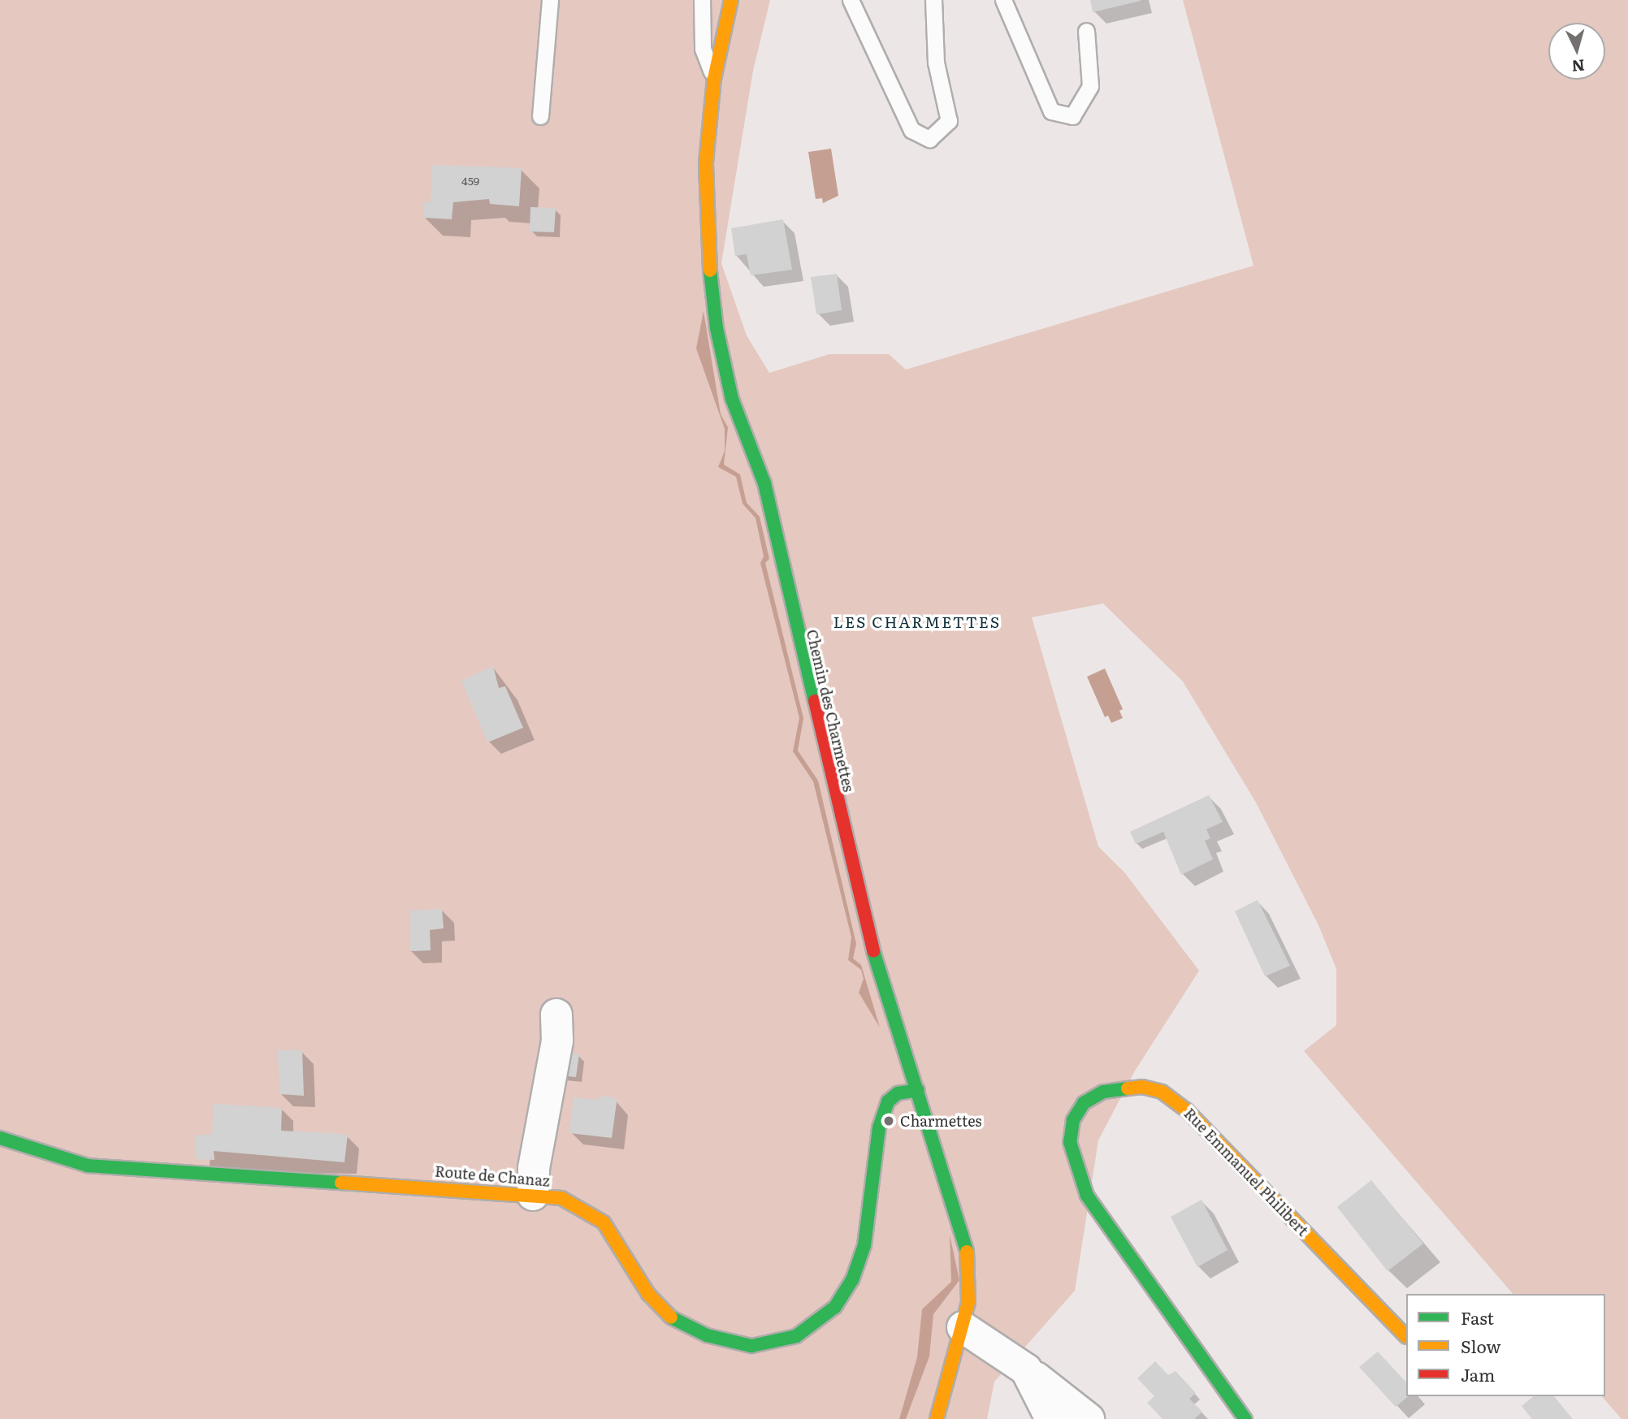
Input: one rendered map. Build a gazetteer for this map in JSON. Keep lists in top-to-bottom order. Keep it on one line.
{"streets":{"street":["Chemin des Charmettes","Rue Emmanuel Philibert","Route de Chanaz"]},"crossings":[["Chemin des Charmettes","Route de Chanaz"]],"districts":["LES CHARMETTES"],"places":["Charmettes"],"house_numbers":["459"],"legend":["Fast","Slow","Jam"],"north":"bottom"}
